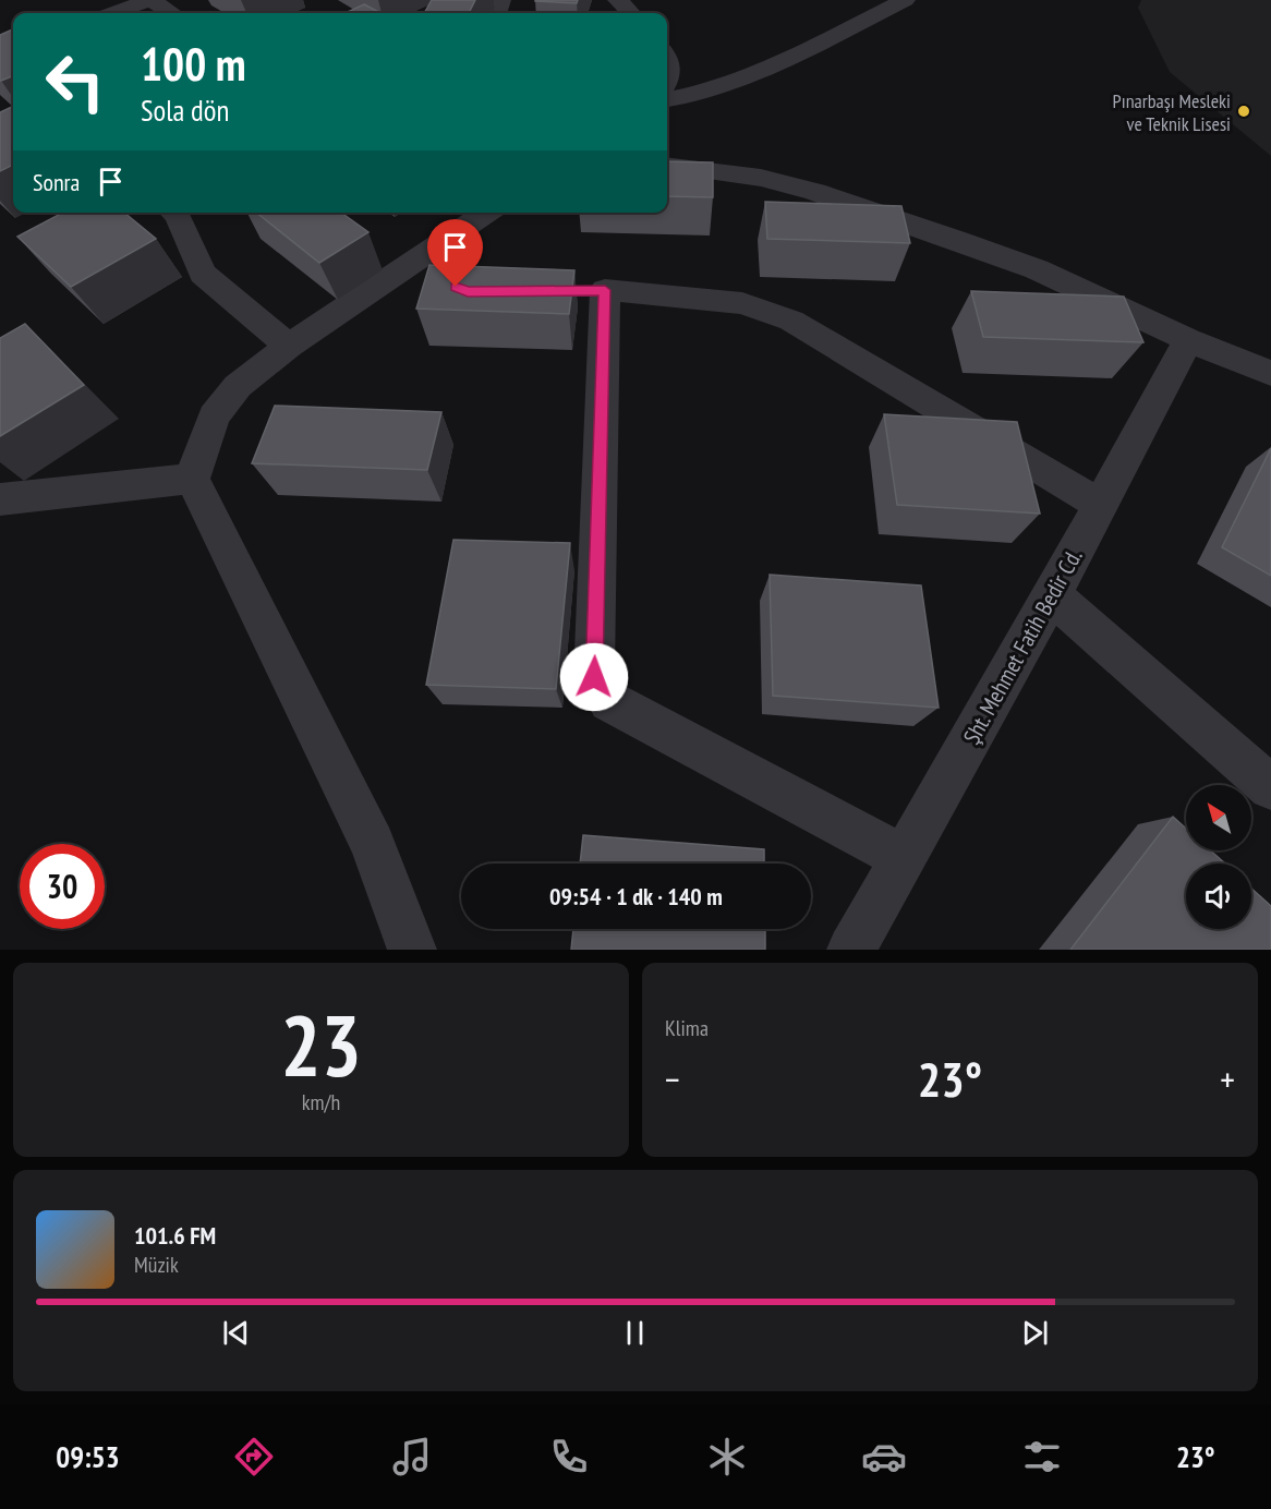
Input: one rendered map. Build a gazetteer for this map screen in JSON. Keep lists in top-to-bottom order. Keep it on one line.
{"streets":{"street":["Şht. Mehmet Fatih Bedir Cd."]},"places":["Pınarbaşı Mesleki ve Teknik Lisesi"],"north":"top left","page":{"turn":["100 m","Sola dön"],"then":"Sonra","limit":"30","trip":"09:54 · 1 dk · 140 m","tile":[["23","km/h"],"Klima"],"heat":["−","23°","+"],"song":["101.6 FM","Müzik"],"tabs":["09:53","23°"]}}
